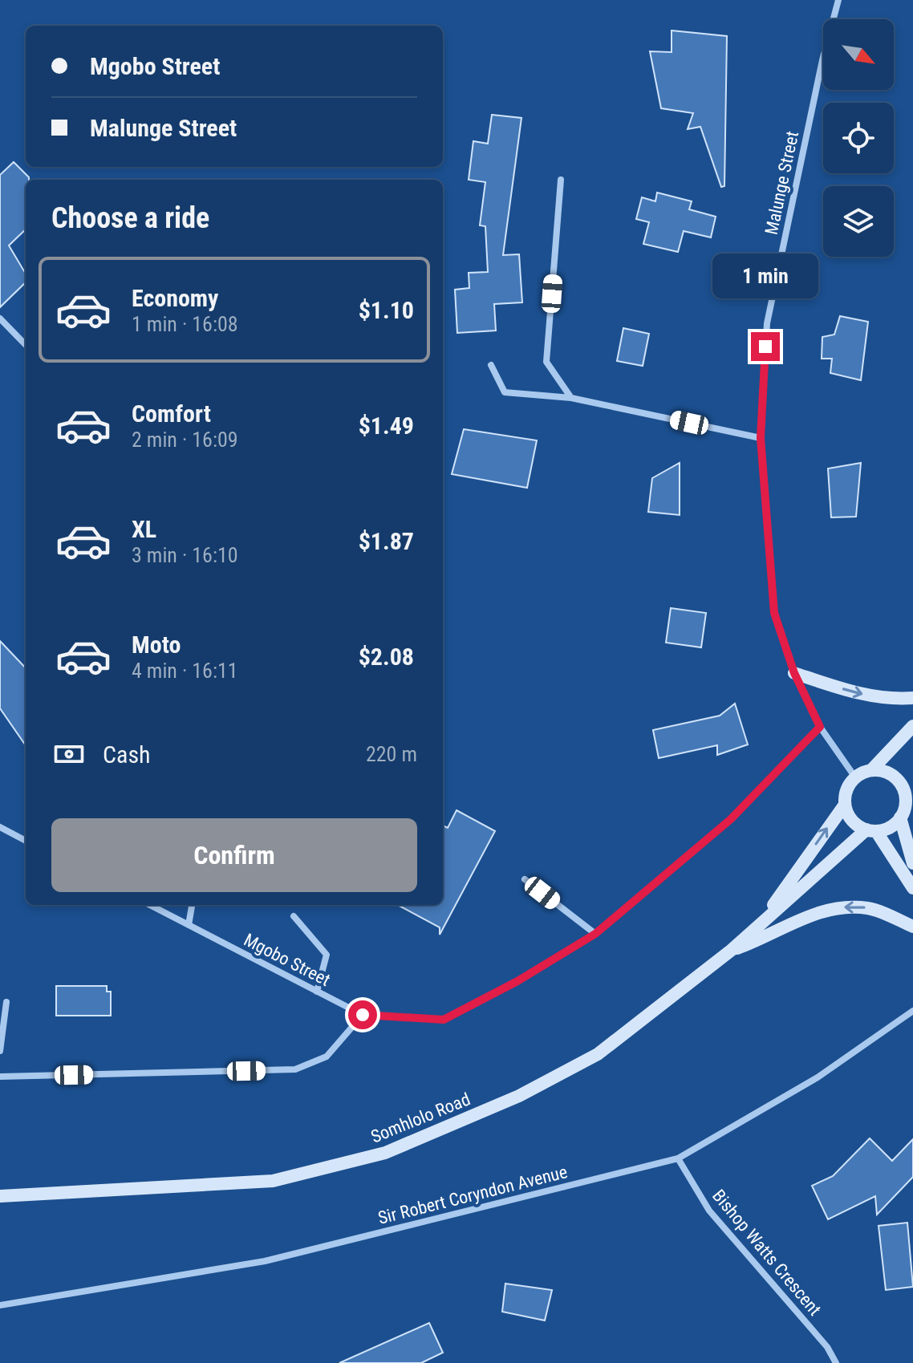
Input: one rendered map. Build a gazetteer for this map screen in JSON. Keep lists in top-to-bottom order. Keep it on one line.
{"streets":{"main road":["Somhlolo Road"],"street":["Malunge Street","Mgobo Street","Sir Robert Coryndon Avenue","Bishop Watts Crescent"]},"crossings":[["Malunge Street","Mgobo Street"],["Malunge Street","Somhlolo Road"],["Sir Robert Coryndon Avenue","Bishop Watts Crescent"]],"north":"bottom right","page":{"banner":["Mgobo Street","Malunge Street"],"heading":"Choose a ride","bubble":"1 min","list":[{"name":"Economy","note":"1 min · 16:08","value":"$1.10"},{"name":"Comfort","note":"2 min · 16:09","value":"$1.49"},{"name":"XL","note":"3 min · 16:10","value":"$1.87"},{"name":"Moto","note":"4 min · 16:11","value":"$2.08"}],"pay":["Cash","220 m"],"buttons":"Confirm"}}
